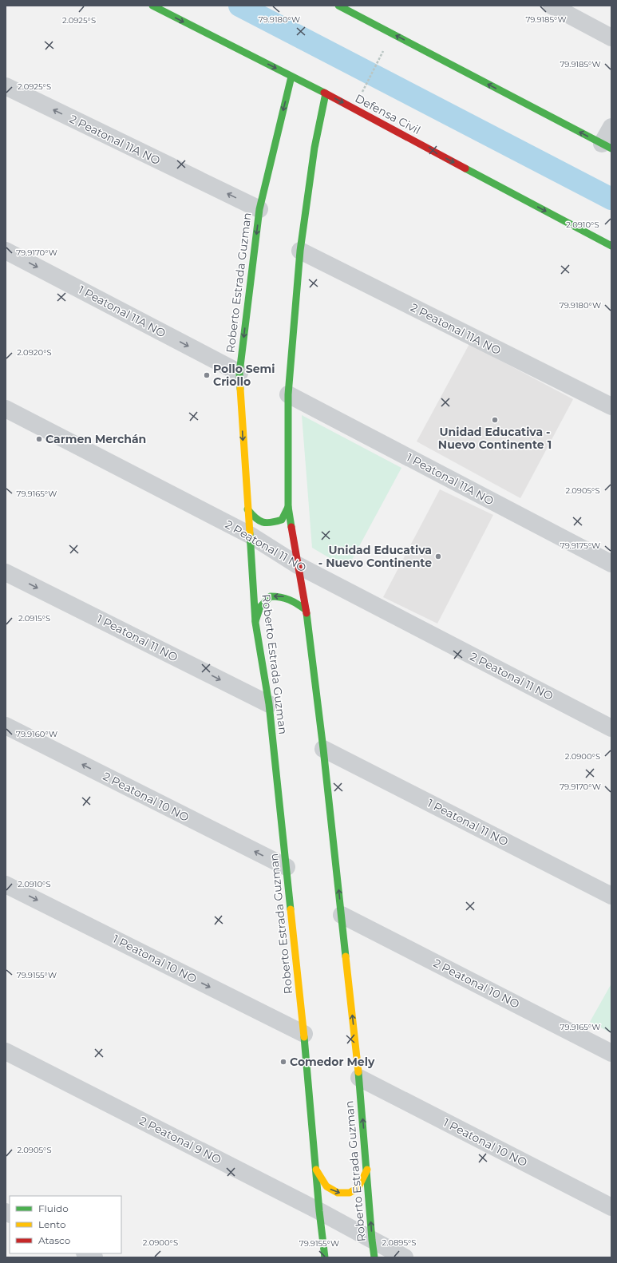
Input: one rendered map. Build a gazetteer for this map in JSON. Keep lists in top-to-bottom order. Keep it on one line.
{"streets":{"street":["Defensa Civil","2 Peatonal 11A NO","Roberto Estrada Guzman","1 Peatonal 11A NO","2 Peatonal 11 NO","1 Peatonal 11 NO","2 Peatonal 10 NO","1 Peatonal 10 NO","2 Peatonal 9 NO"]},"crossings":[["Defensa Civil","Roberto Estrada Guzman"],["2 Peatonal 11A NO","Roberto Estrada Guzman"],["Roberto Estrada Guzman","1 Peatonal 11A NO"],["Roberto Estrada Guzman","2 Peatonal 11 NO"],["Roberto Estrada Guzman","1 Peatonal 11 NO"],["Roberto Estrada Guzman","2 Peatonal 10 NO"],["Roberto Estrada Guzman","1 Peatonal 10 NO"],["Roberto Estrada Guzman","2 Peatonal 9 NO"]],"one_way":["Defensa Civil","2 Peatonal 11A NO","1 Peatonal 11A NO","1 Peatonal 11 NO","2 Peatonal 10 NO","1 Peatonal 10 NO"],"places":["Pollo Semi Criollo","Unidad Educativa - Nuevo Continente 1","Carmen Merchán","Unidad Educativa - Nuevo Continente","Comedor Mely"],"legend":["Fluido","Lento","Atasco"],"coordinates":["79.9185°W","79.9180°W","2.0925°S","2.0910°S","79.9170°W","2.0920°S","2.0905°S","79.9165°W","79.9175°W","2.0915°S","79.9160°W","2.0900°S","79.9155°W","2.0895°S"]}
